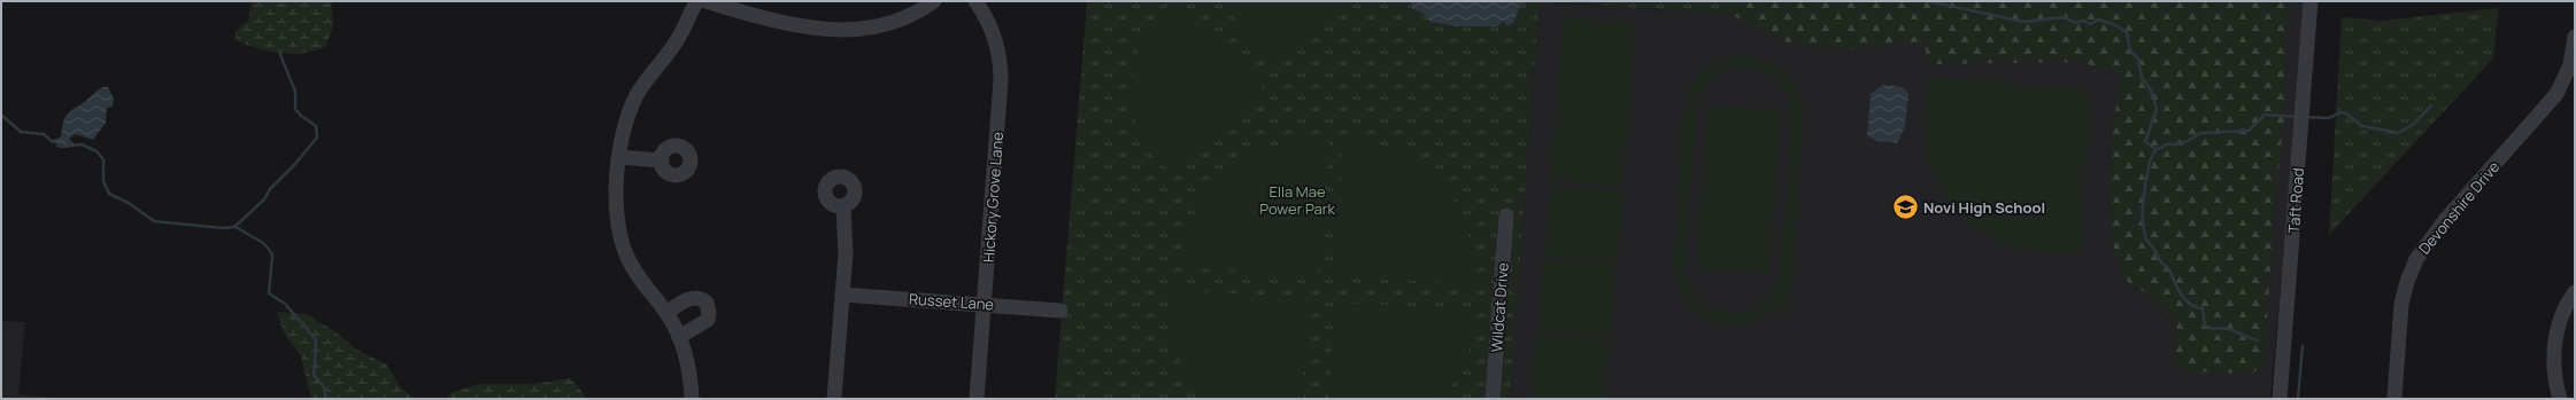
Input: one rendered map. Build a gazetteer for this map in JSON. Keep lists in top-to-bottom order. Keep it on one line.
{"streets":{"street":["Hickory Grove Lane","Taft Road","Devonshire Drive","Russet Lane","Wildcat Drive"]},"crossings":[["Hickory Grove Lane","Russet Lane"]],"parks":["Ella Mae Power Park"],"places":{"school or university":["Novi High School"]}}
